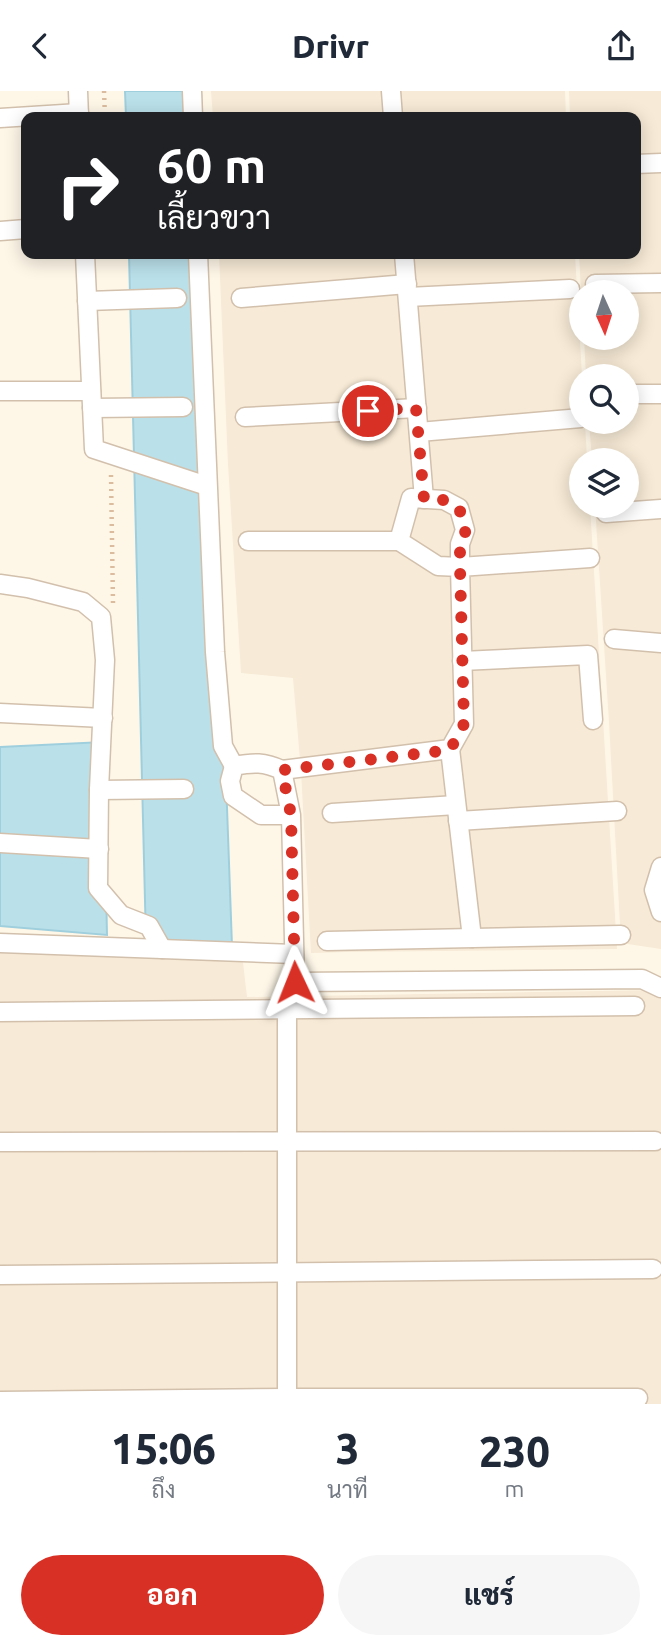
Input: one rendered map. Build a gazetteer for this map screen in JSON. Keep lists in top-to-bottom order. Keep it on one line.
{"north":"bottom","page":{"header":"Drivr","turn":["60 m","เลี้ยวขวา"],"eta":["15:06","ถึง","3","นาที","230","m"],"buttons":["ออก","แชร์"]}}
